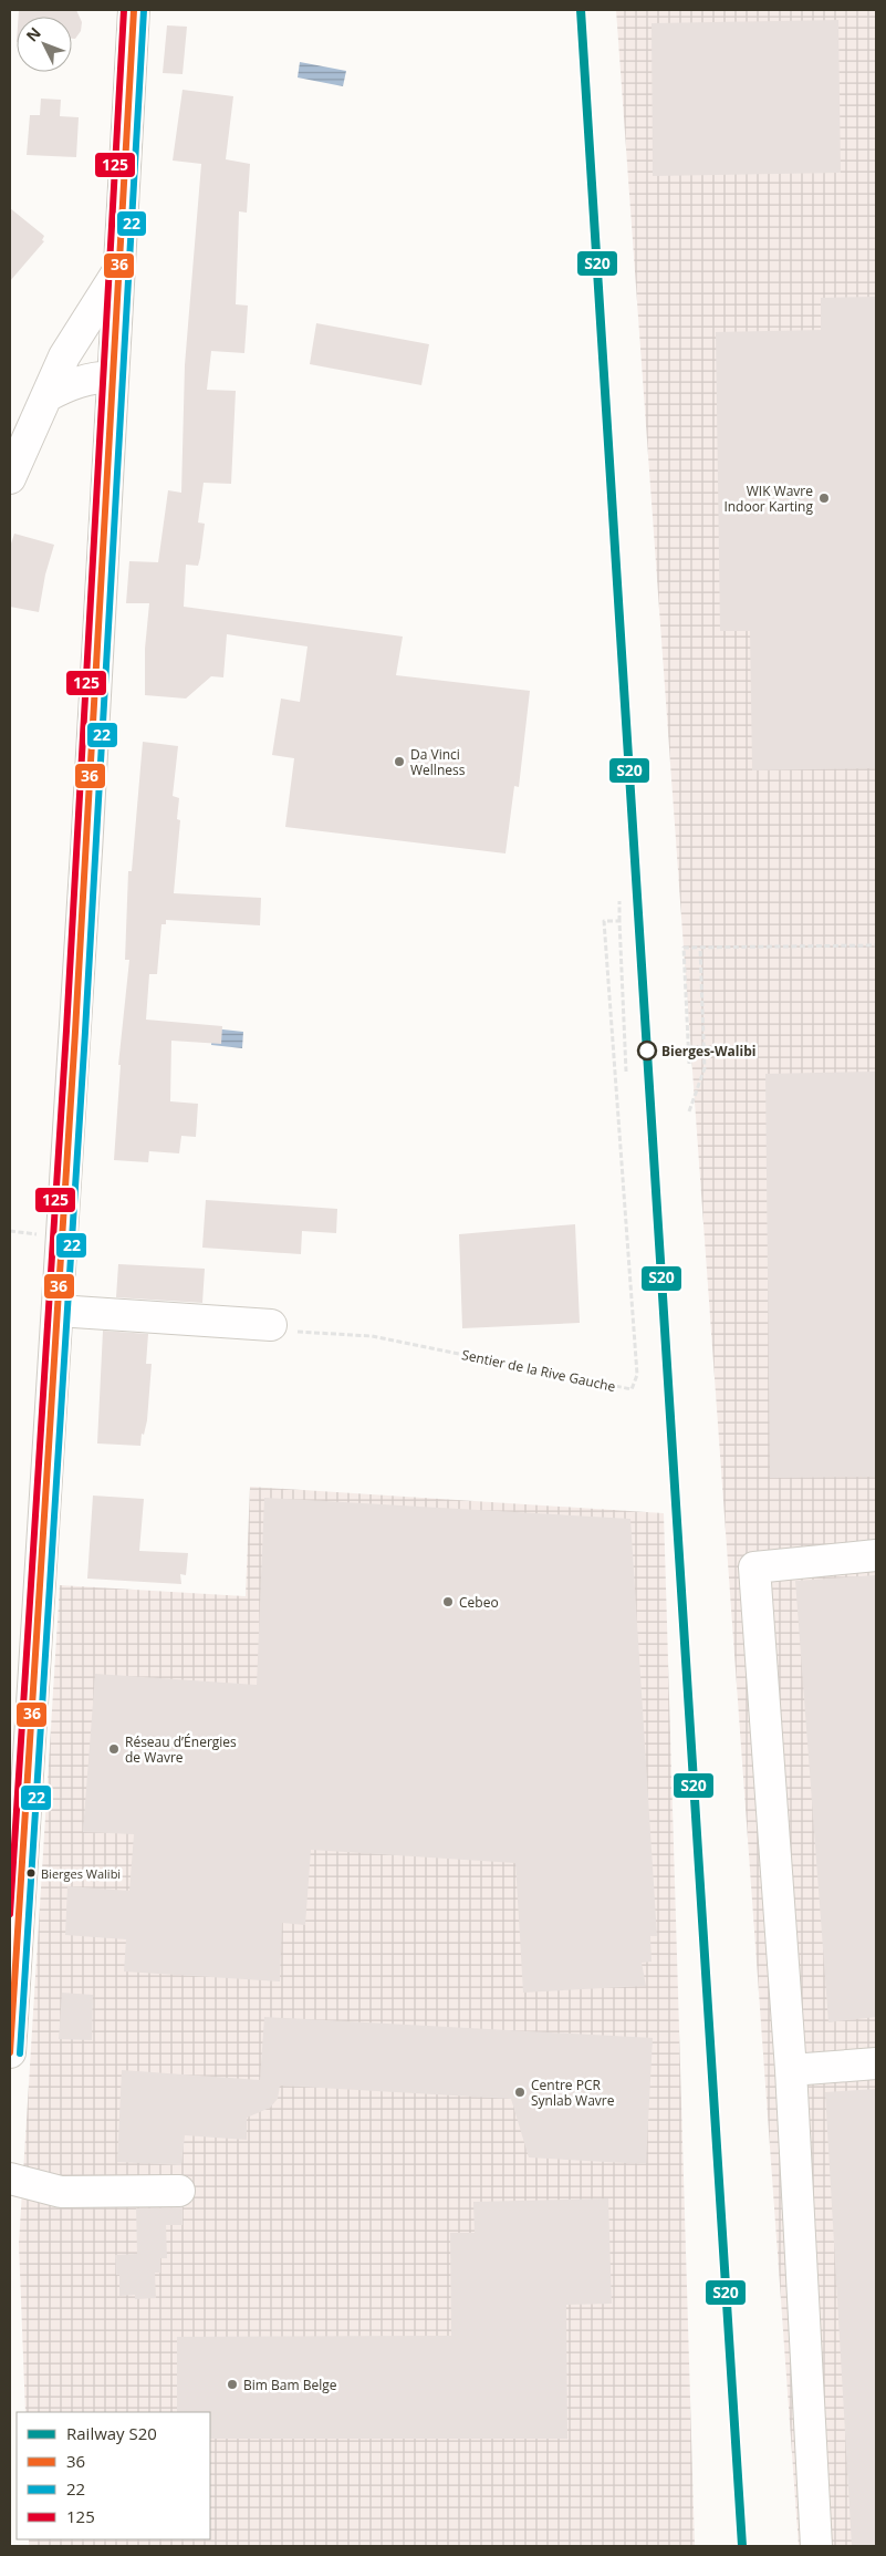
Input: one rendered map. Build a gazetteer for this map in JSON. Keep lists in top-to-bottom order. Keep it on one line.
{"streets":{"path":["Sentier de la Rive Gauche"]},"places":["WIK Wavre Indoor Karting","Da Vinci Wellness","Bierges-Walibi","Cebeo","Réseau d’Énergies de Wavre","Bierges Walibi","Centre PCR Synlab Wavre","Bim Bam Belge"],"lines":["rail line S20","transit line 36","transit line 22","transit line 125"],"legend":["Railway S20","36","22","125"],"north":"top left"}
